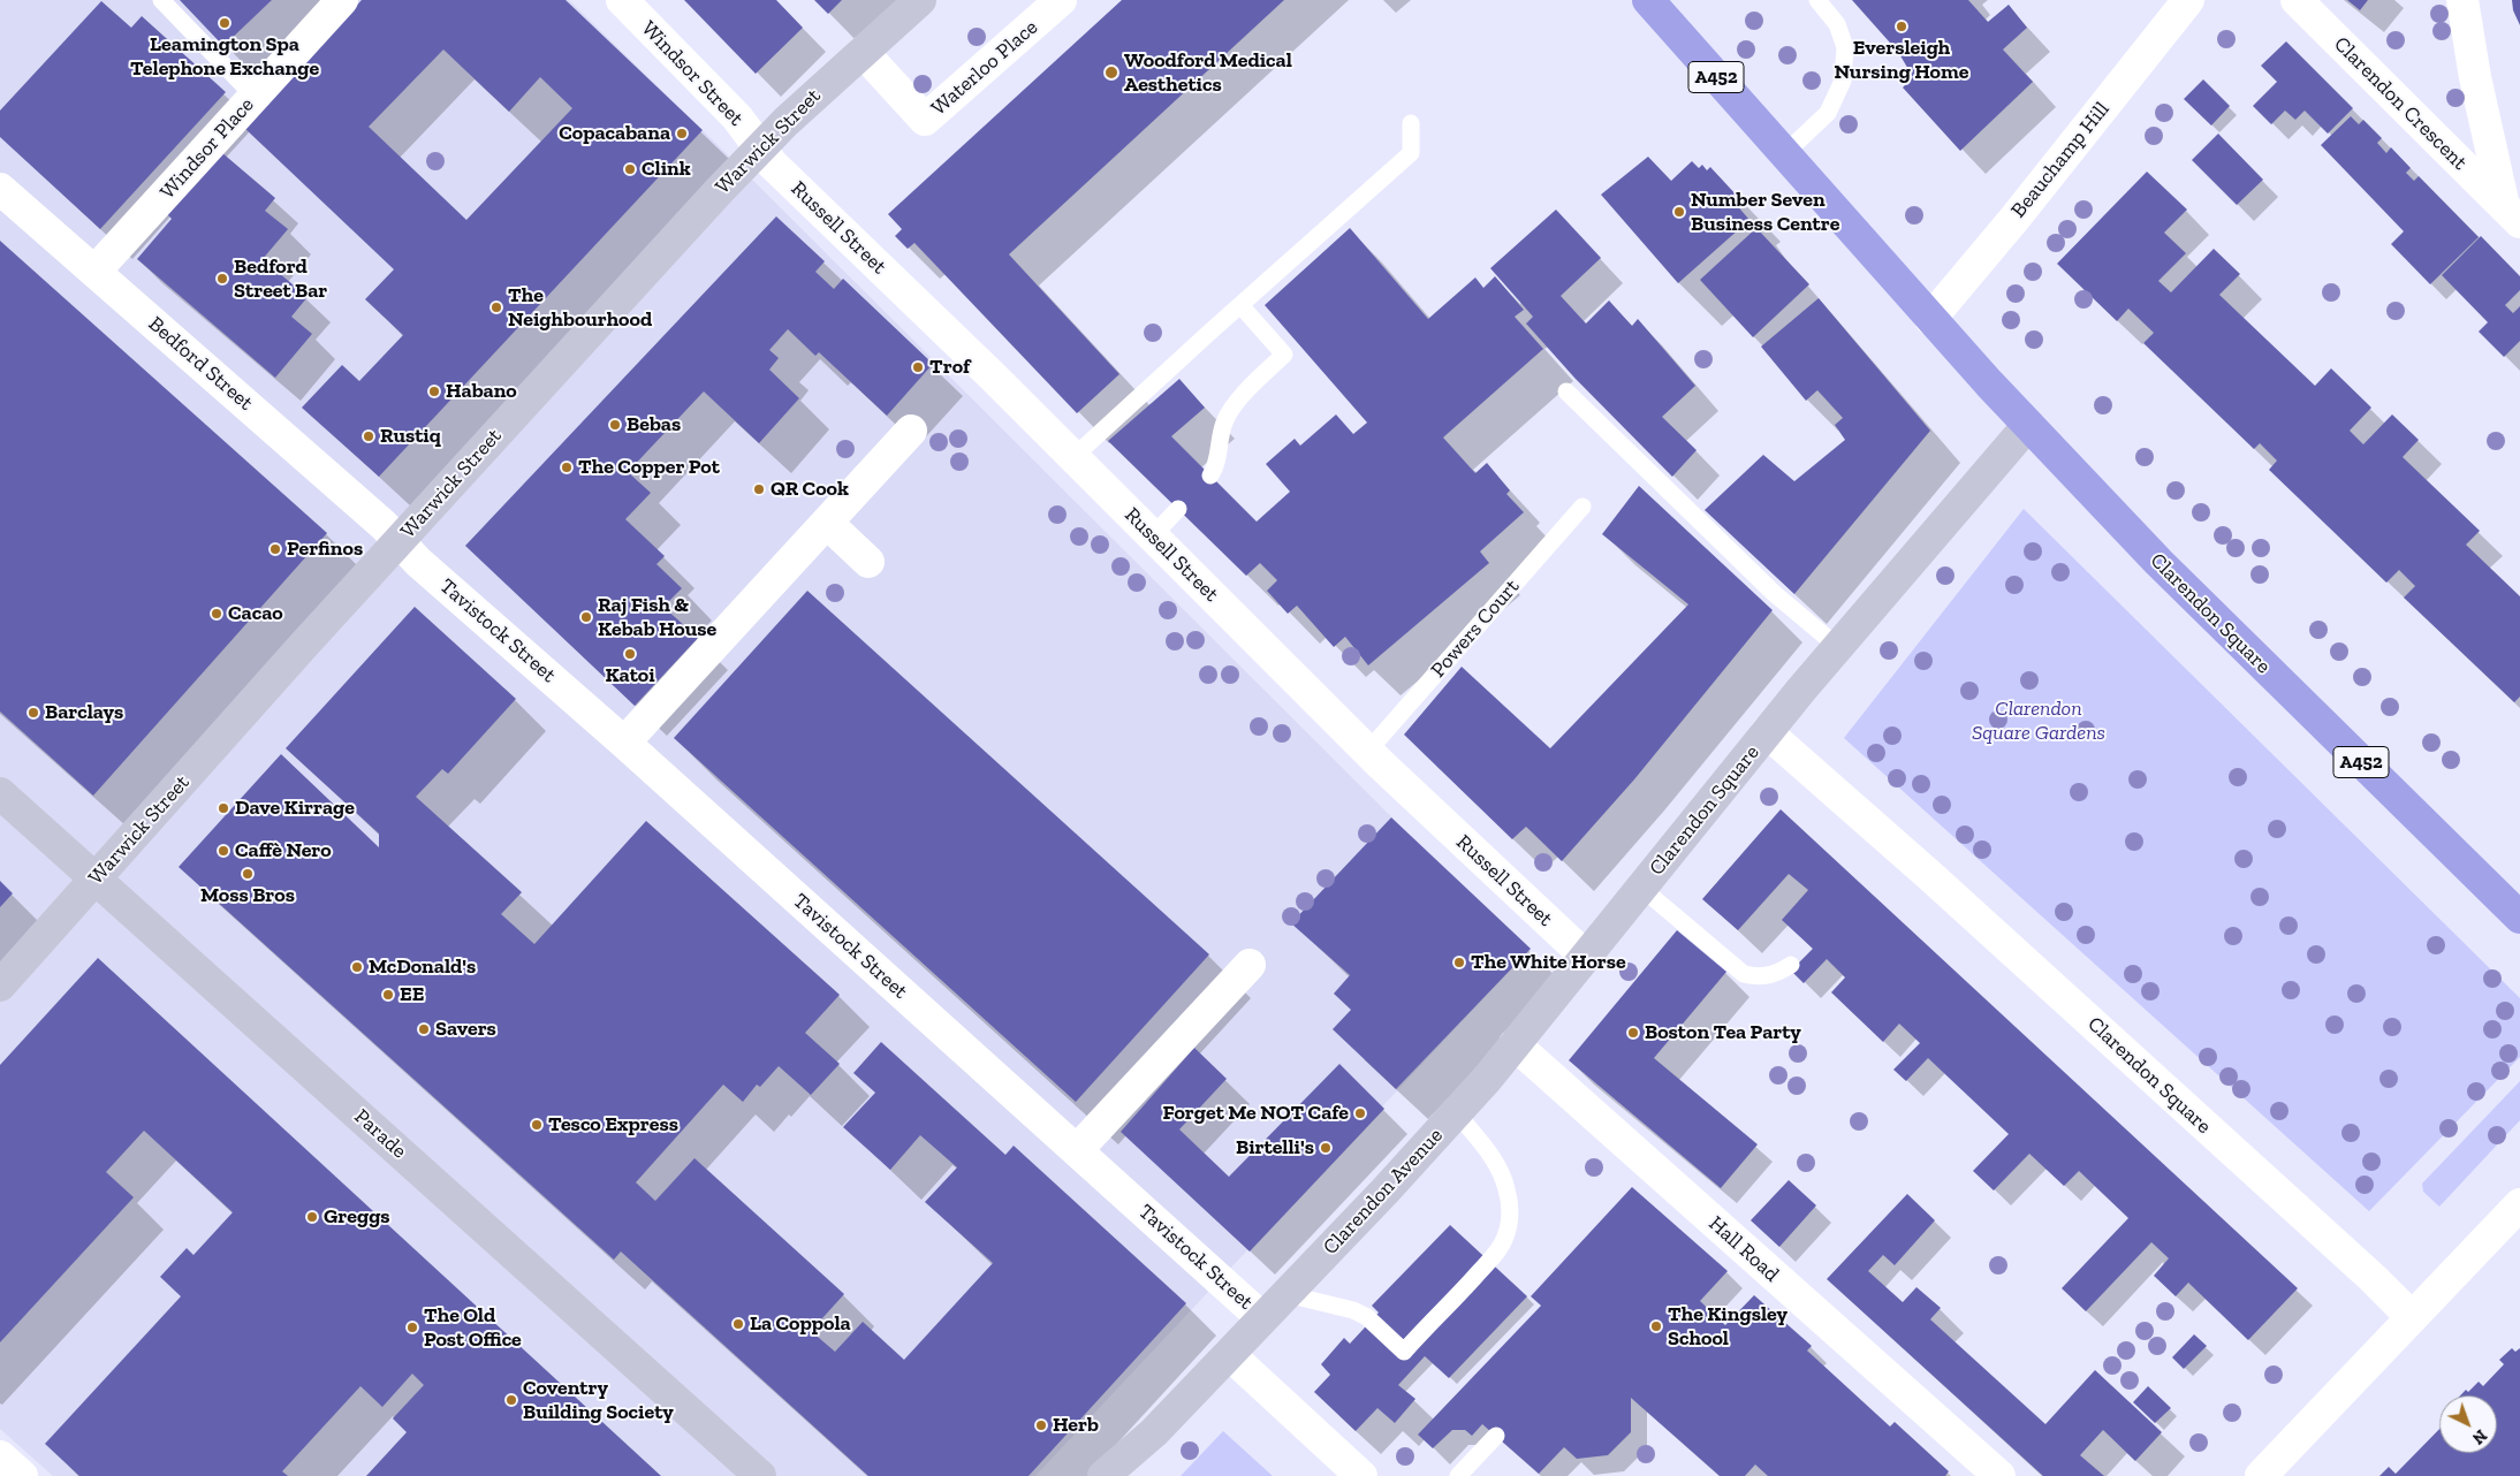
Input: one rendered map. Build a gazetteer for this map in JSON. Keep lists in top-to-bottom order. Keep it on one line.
{"streets":{"highway":["A452","Clarendon Square"],"main road":["Warwick Street","Parade","Clarendon Avenue"],"street":["Waterloo Place","Windsor Street","Clarendon Crescent","Windsor Place","Beauchamp Hill","Russell Street","Bedford Street","Tavistock Street","Hall Road"],"lane":["Powers Court"]},"crossings":[["Waterloo Place","Warwick Street"],["Windsor Street","Warwick Street"],["Windsor Street","Russell Street"],["A452","Beauchamp Hill"],["A452","Clarendon Square"],["Warwick Street","Russell Street"],["Warwick Street","Bedford Street"],["Warwick Street","Tavistock Street"],["Warwick Street","Parade"],["Windsor Place","Bedford Street"],["Beauchamp Hill","Clarendon Square"],["Russell Street","Powers Court"],["Russell Street","Clarendon Avenue"],["Bedford Street","Tavistock Street"],["Clarendon Square","Clarendon Avenue"],["Tavistock Street","Clarendon Avenue"],["Clarendon Avenue","Hall Road"]],"parks":["Clarendon Square Gardens"],"places":["Leamington Spa Telephone Exchange","Eversleigh Nursing Home","Woodford Medical Aesthetics","Copacabana","Clink","Number Seven Business Centre","Bedford Street Bar","The Neighbourhood","Trof","Habano","Bebas","Rustiq","The Copper Pot","QR Cook","Perfinos","Cacao","Raj Fish & Kebab House","Katoi","Barclays","Dave Kirrage","Caffè Nero","Moss Bros","The White Horse","McDonald's","EE","Savers","Boston Tea Party","Forget Me NOT Cafe","Tesco Express","Birtelli's","Greggs","La Coppola","The Kingsley School","The Old Post Office","Coventry Building Society","Herb"],"north":"bottom right"}
